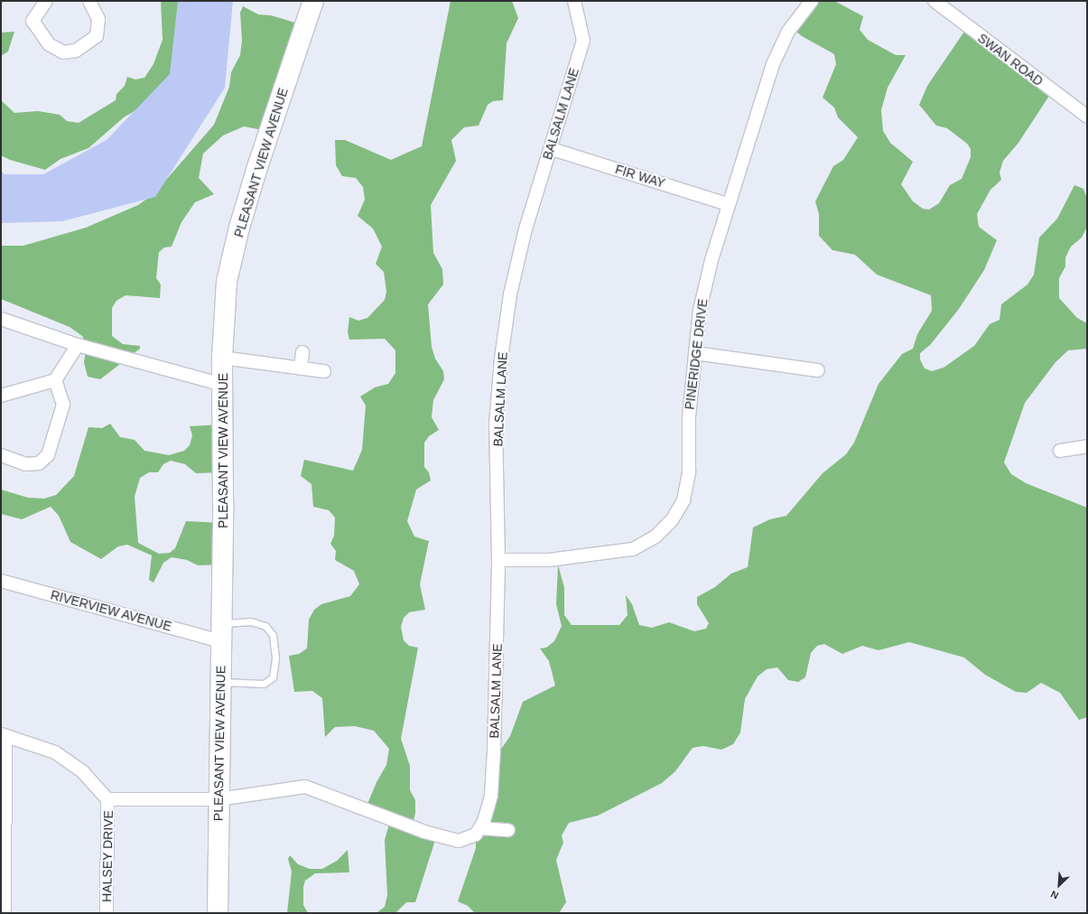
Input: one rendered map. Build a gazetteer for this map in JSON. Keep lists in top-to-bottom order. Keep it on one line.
{"streets":{"main road":["PLEASANT VIEW AVENUE"],"street":["SWAN ROAD","BALSALM LANE","FIR WAY","PINERIDGE DRIVE","RIVERVIEW AVENUE","HALSEY DRIVE"]},"crossings":[["BALSALM LANE","FIR WAY"],["BALSALM LANE","PINERIDGE DRIVE"],["PLEASANT VIEW AVENUE","RIVERVIEW AVENUE"],["FIR WAY","PINERIDGE DRIVE"]],"north":"bottom left"}
